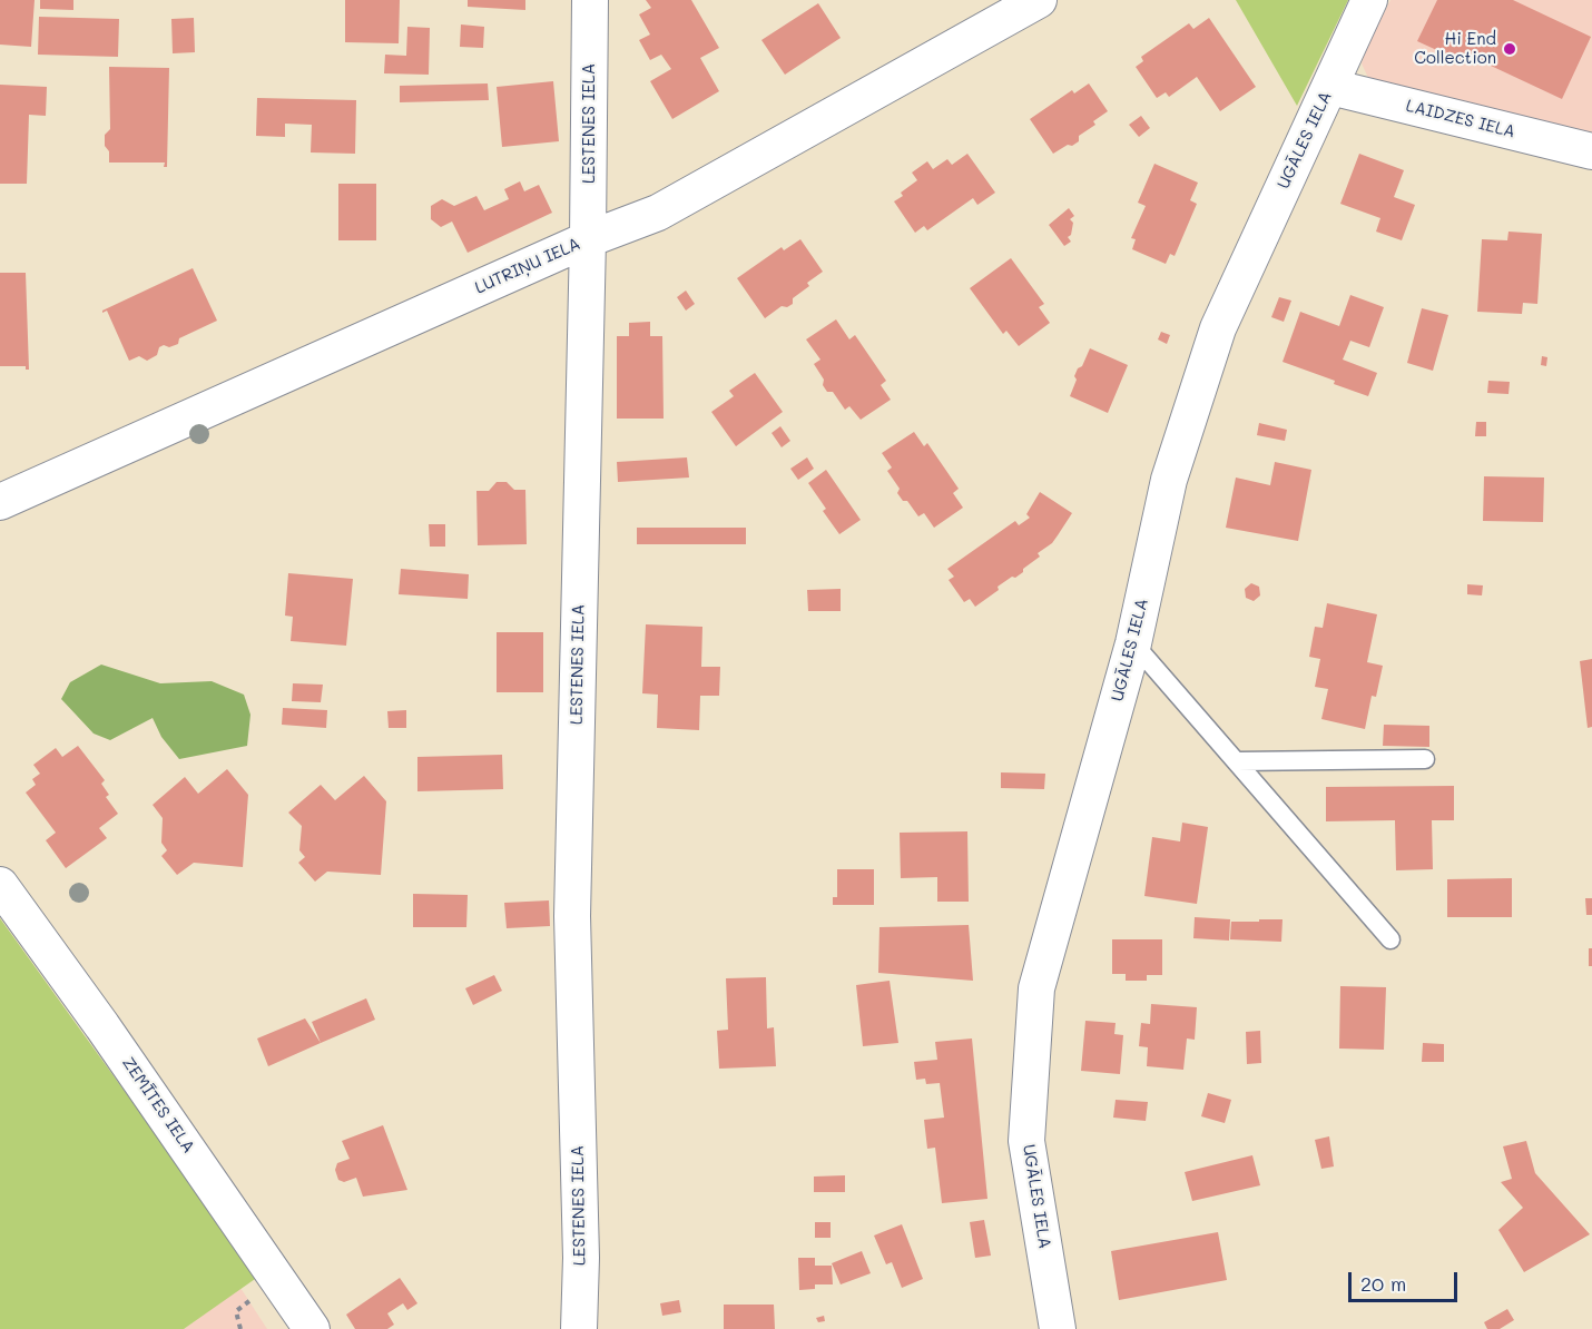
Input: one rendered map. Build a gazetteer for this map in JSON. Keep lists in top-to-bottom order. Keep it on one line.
{"streets":{"street":["LAIDZES IELA","LESTENES IELA","UGĀLES IELA","LUTRIŅU IELA","ZEMĪTES IELA"]},"crossings":[["LAIDZES IELA","UGĀLES IELA"],["LESTENES IELA","LUTRIŅU IELA"]],"places":["Hi End Collection"],"scale_bar":"20 m"}
